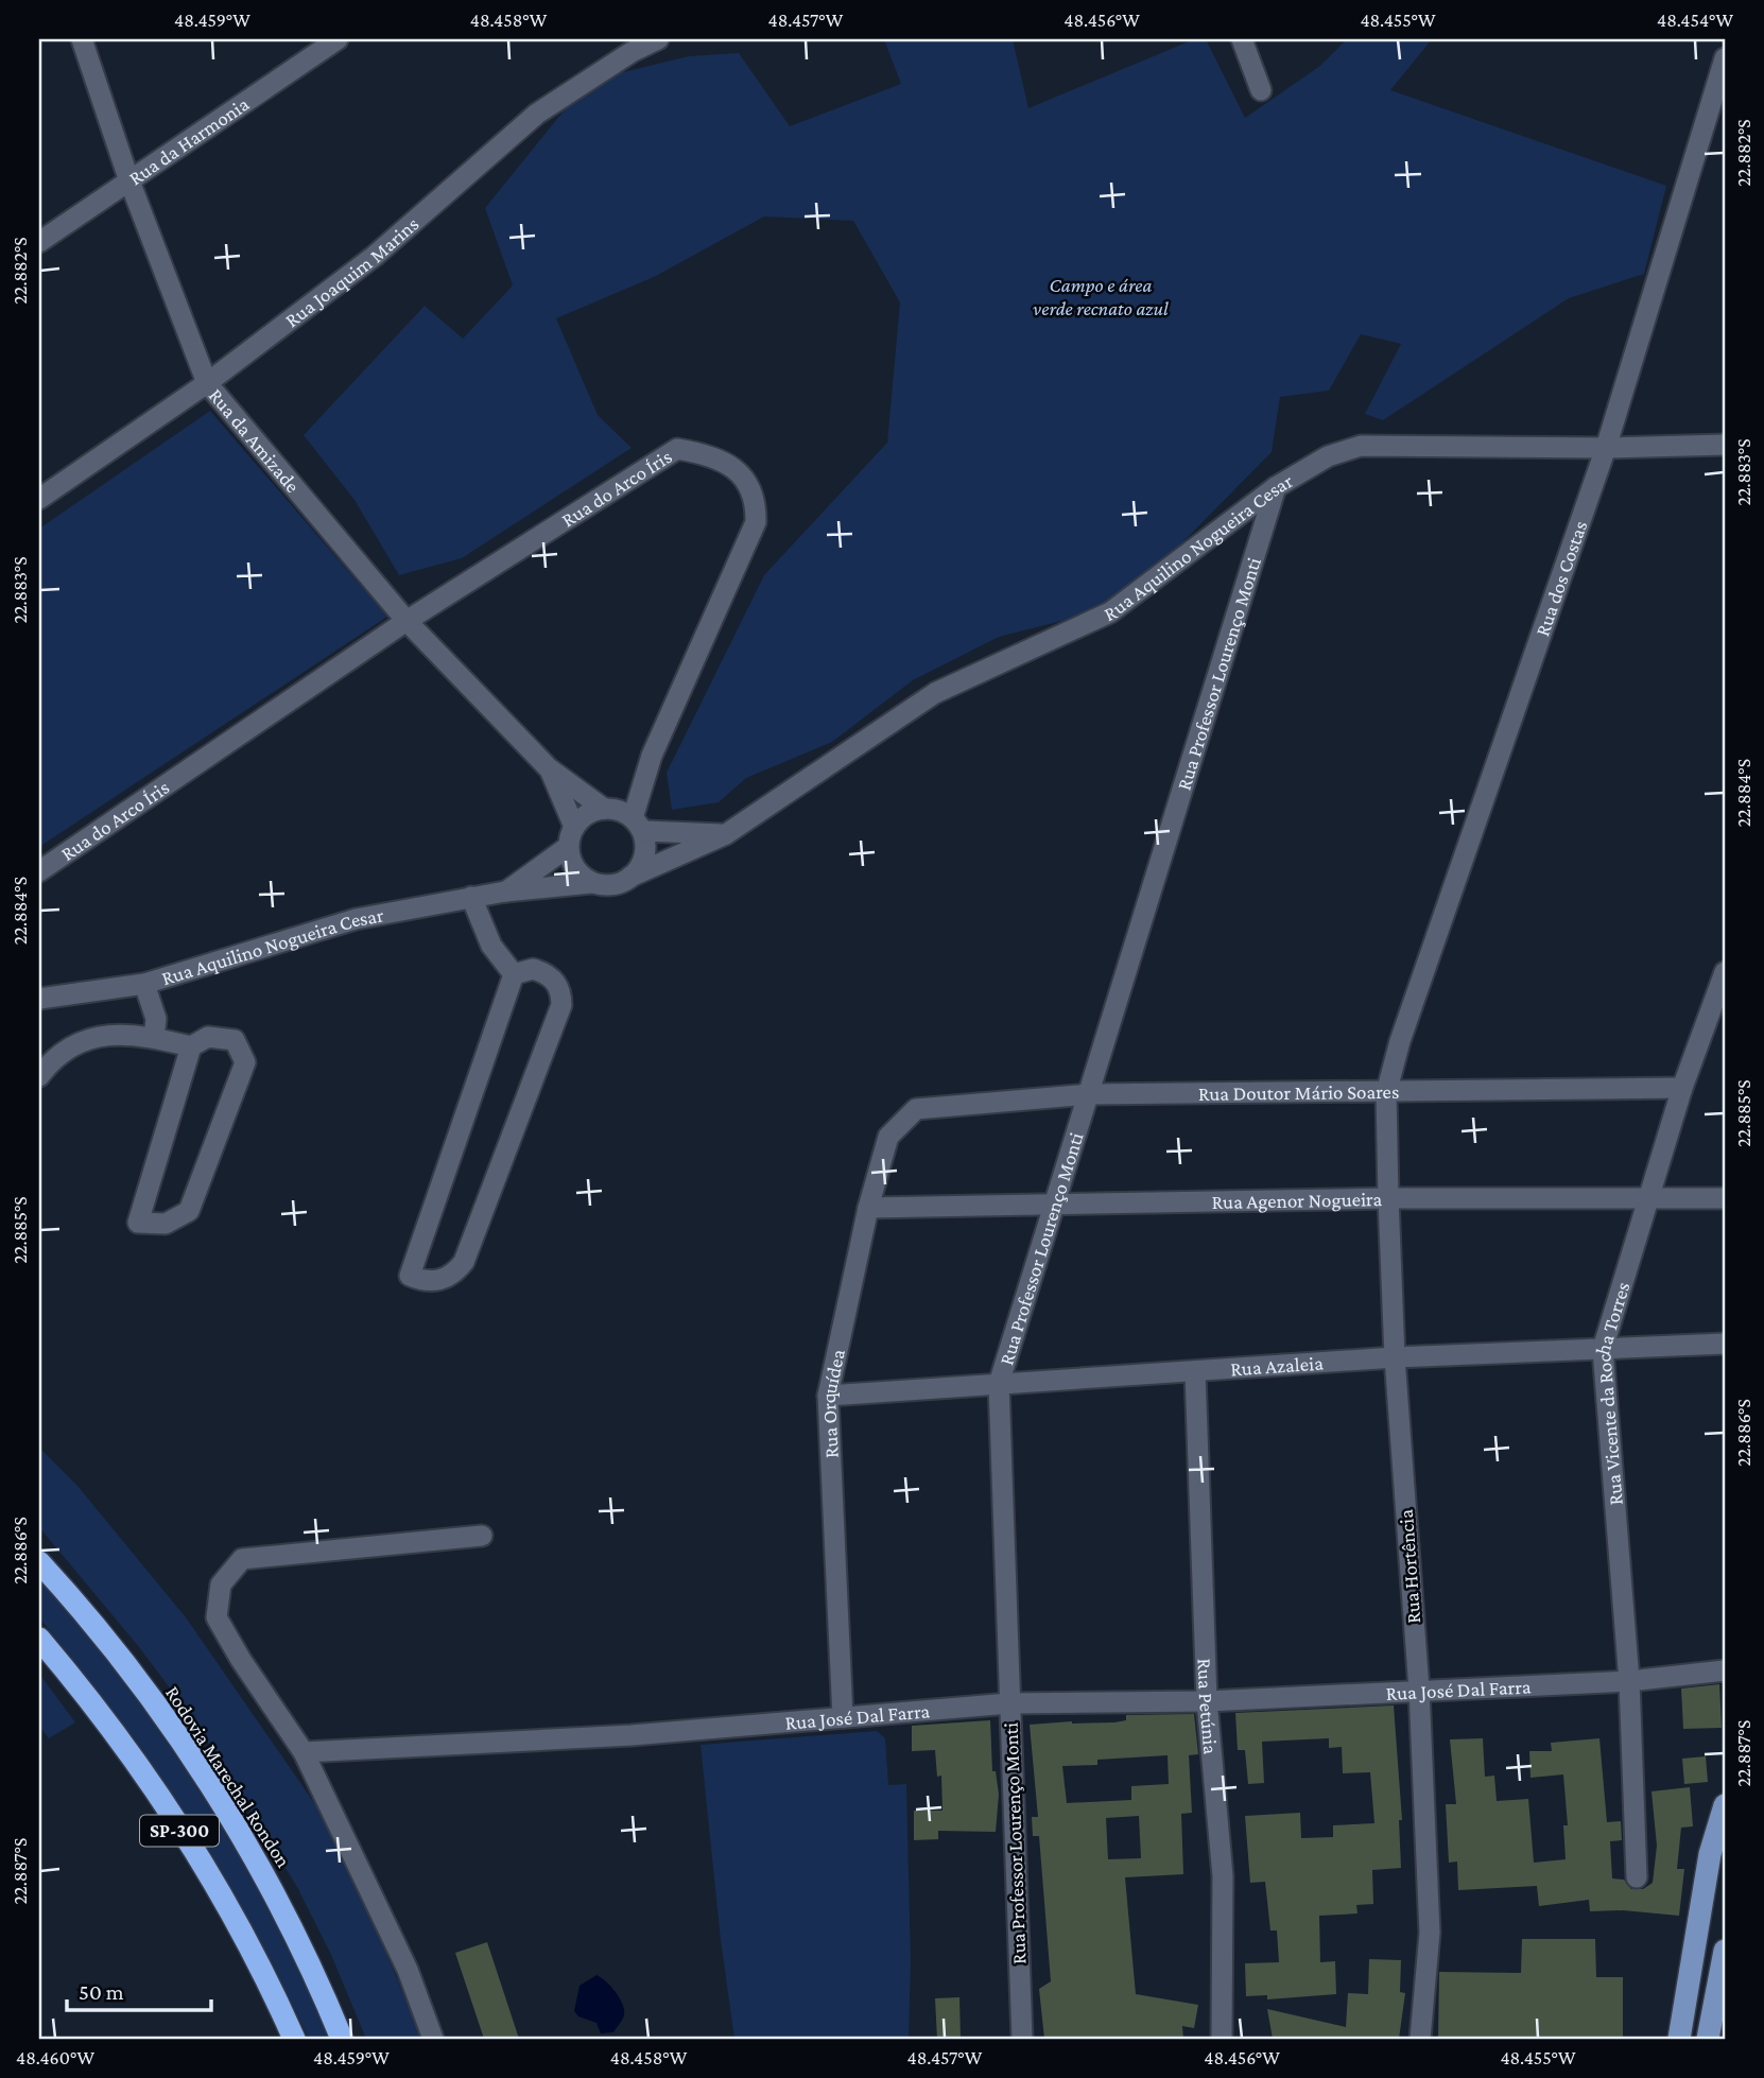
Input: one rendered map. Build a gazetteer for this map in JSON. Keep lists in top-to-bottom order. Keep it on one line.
{"streets":{"highway":["Rodovia Marechal Rondon","SP-300"],"street":["Rua da Harmonia","Rua Joaquim Marins","Rua da Amizade","Rua do Arco Íris","Rua Aquilino Nogueira Cesar","Rua dos Costas","Rua Professor Lourenço Monti","Rua Doutor Mário Soares","Rua Agenor Nogueira","Rua Azaleia","Rua Vicente da Rocha Torres","Rua Orquídea","Rua Hortência","Rua José Dal Farra","Rua Petúnia"]},"crossings":[["Rua da Harmonia","Rua da Amizade"],["Rua Joaquim Marins","Rua da Amizade"],["Rua da Amizade","Rua do Arco Íris"],["Rua da Amizade","Rua Aquilino Nogueira Cesar"],["Rua do Arco Íris","Rua Aquilino Nogueira Cesar"],["Rua Aquilino Nogueira Cesar","Rua dos Costas"],["Rua Aquilino Nogueira Cesar","Rua Professor Lourenço Monti"],["Rua dos Costas","Rua Doutor Mário Soares"],["Rua dos Costas","Rua Hortência"],["Rua Professor Lourenço Monti","Rua Doutor Mário Soares"],["Rua Professor Lourenço Monti","Rua Agenor Nogueira"],["Rua Professor Lourenço Monti","Rua Azaleia"],["Rua Professor Lourenço Monti","Rua José Dal Farra"],["Rua Doutor Mário Soares","Rua Vicente da Rocha Torres"],["Rua Doutor Mário Soares","Rua Orquídea"],["Rua Doutor Mário Soares","Rua Hortência"],["Rua Agenor Nogueira","Rua Vicente da Rocha Torres"],["Rua Agenor Nogueira","Rua Orquídea"],["Rua Agenor Nogueira","Rua Hortência"],["Rua Azaleia","Rua Vicente da Rocha Torres"],["Rua Azaleia","Rua Orquídea"],["Rua Azaleia","Rua Hortência"],["Rua Azaleia","Rua Petúnia"],["Rua Vicente da Rocha Torres","Rua José Dal Farra"],["Rua Orquídea","Rua José Dal Farra"],["Rua Hortência","Rua José Dal Farra"],["Rua José Dal Farra","Rua Petúnia"]],"parks":["Campo e área verde recnato azul"],"scale_bar":"50 m","coordinates":["48.459°W","48.458°W","48.457°W","48.456°W","48.455°W","48.454°W","22.882°S","22.883°S","22.884°S","22.885°S","22.886°S","22.887°S","48.460°W"]}
